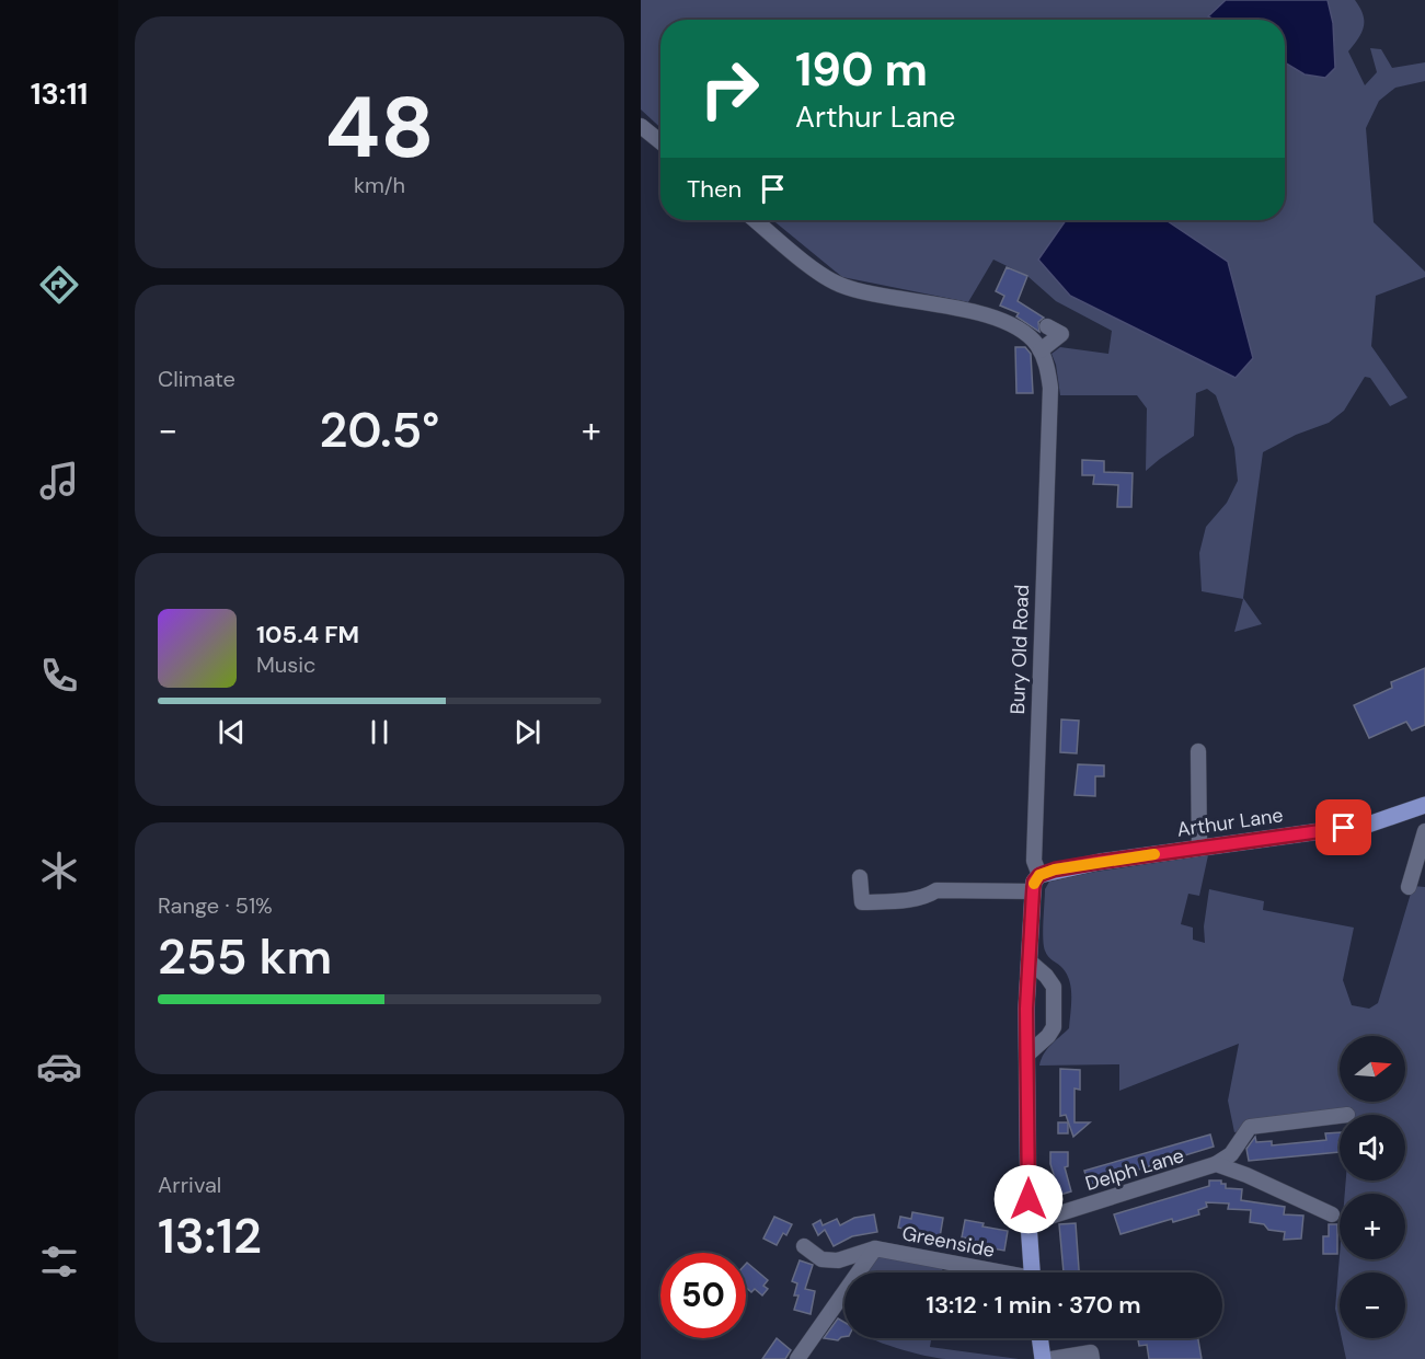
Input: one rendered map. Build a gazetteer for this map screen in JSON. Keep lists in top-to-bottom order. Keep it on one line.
{"streets":{"main road":["Arthur Lane"],"street":["Bury Old Road","Delph Lane","Greenside"]},"crossings":[["Bury Old Road","Arthur Lane"]],"north":"right","page":{"tabs":"13:11","tile":[["48","km/h"],"Climate",["Range · 51%","255 km"],["Arrival","13:12"]],"turn":["190 m","Arthur Lane"],"then":"Then","heat":["−","20.5°","+"],"song":["105.4 FM","Music"],"map_buttons":["+","−"],"limit":"50","trip":"13:12 · 1 min · 370 m"}}
